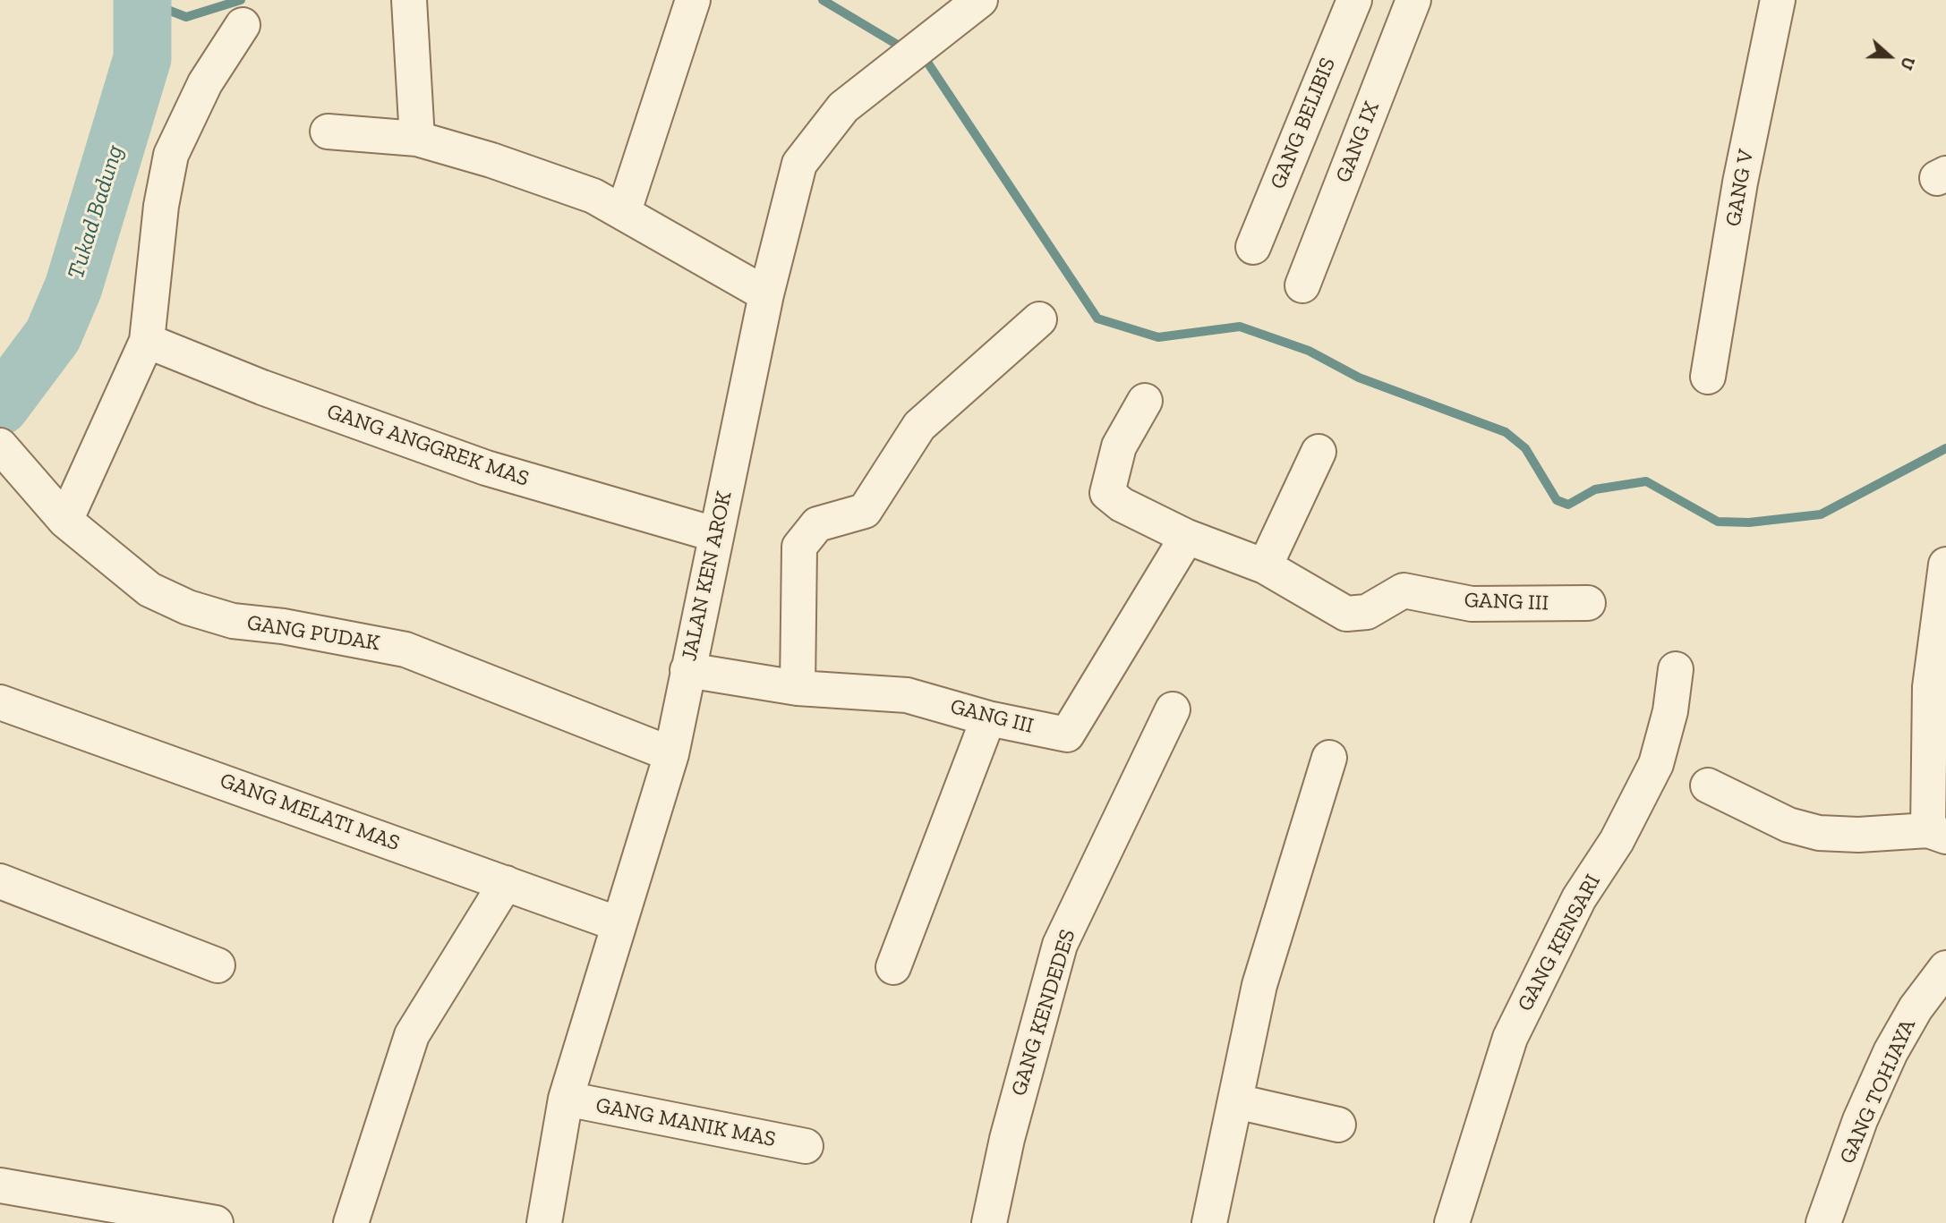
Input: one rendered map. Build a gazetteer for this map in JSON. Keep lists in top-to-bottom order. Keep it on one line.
{"streets":{"street":["GANG BELIBIS","GANG IX","GANG V","GANG ANGGREK MAS","JALAN KEN AROK","GANG III","GANG PUDAK","GANG MELATI MAS","GANG KENSARI","GANG KENDEDES","GANG TOHJAYA","GANG MANIK MAS"]},"crossings":[["GANG ANGGREK MAS","JALAN KEN AROK"],["JALAN KEN AROK","GANG III"],["JALAN KEN AROK","GANG PUDAK"],["JALAN KEN AROK","GANG MELATI MAS"],["JALAN KEN AROK","GANG MANIK MAS"]],"water":["Tukad Badung"],"north":"right"}
